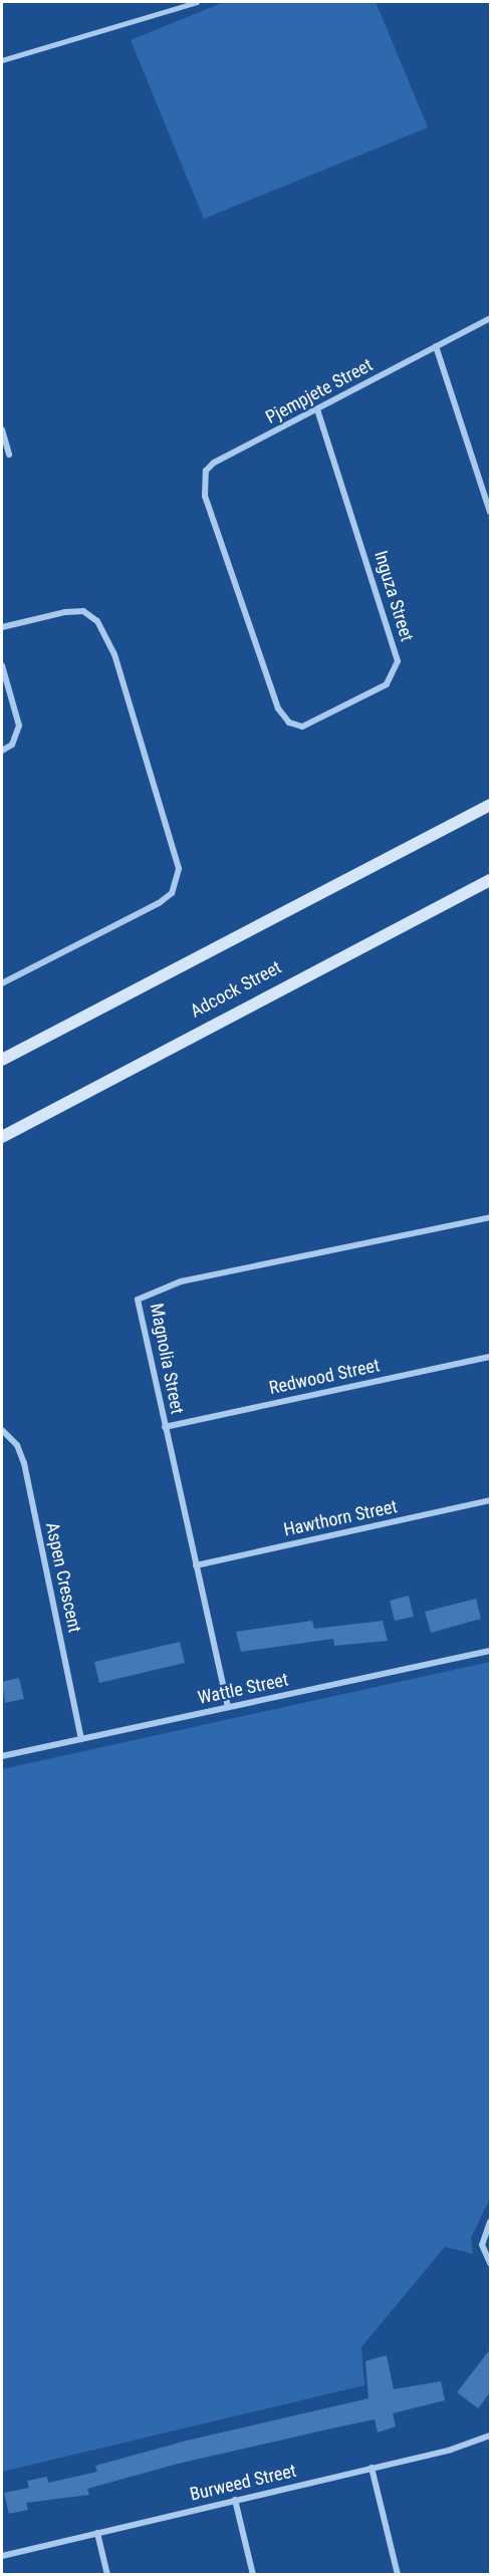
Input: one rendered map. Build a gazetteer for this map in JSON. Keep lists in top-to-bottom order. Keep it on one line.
{"streets":{"main road":["Adcock Street"],"street":["Pjempjete Street","Inguza Street","Magnolia Street","Redwood Street","Hawthorn Street","Aspen Crescent","Wattle Street","Burweed Street"]},"crossings":[["Pjempjete Street","Inguza Street"],["Magnolia Street","Redwood Street"],["Magnolia Street","Hawthorn Street"],["Magnolia Street","Wattle Street"],["Aspen Crescent","Wattle Street"]]}
